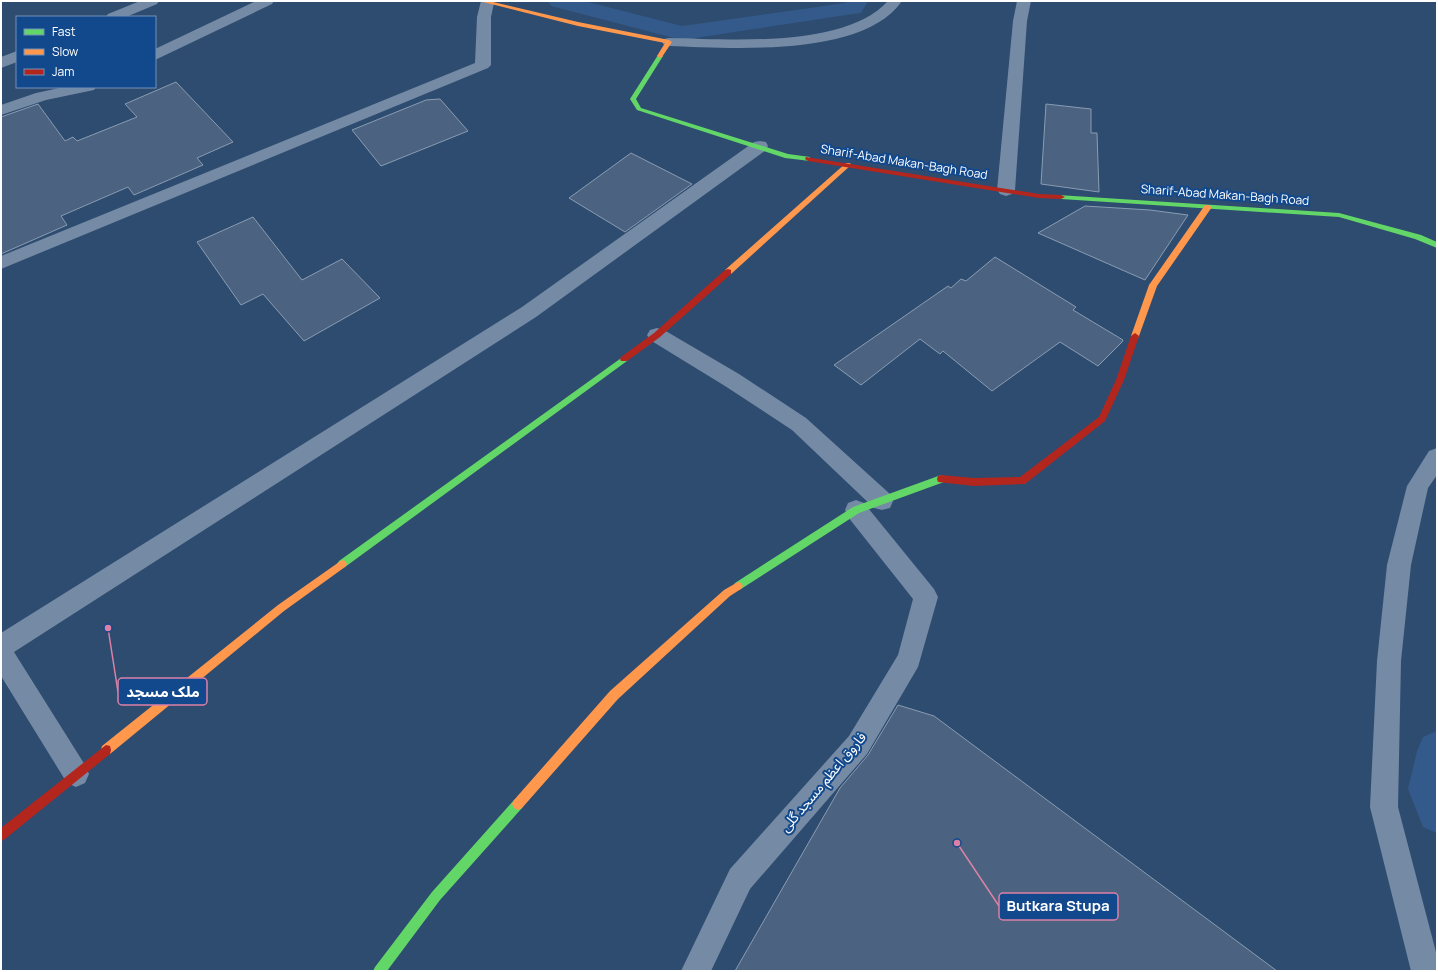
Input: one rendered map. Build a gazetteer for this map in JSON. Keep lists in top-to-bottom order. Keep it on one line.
{"streets":{"street":["Sharif-Abad Makan-Bagh Road","فاروق اعظم مسجد گلی"]},"places":["ملک مسجد","Butkara Stupa"],"legend":["Fast","Slow","Jam"]}
